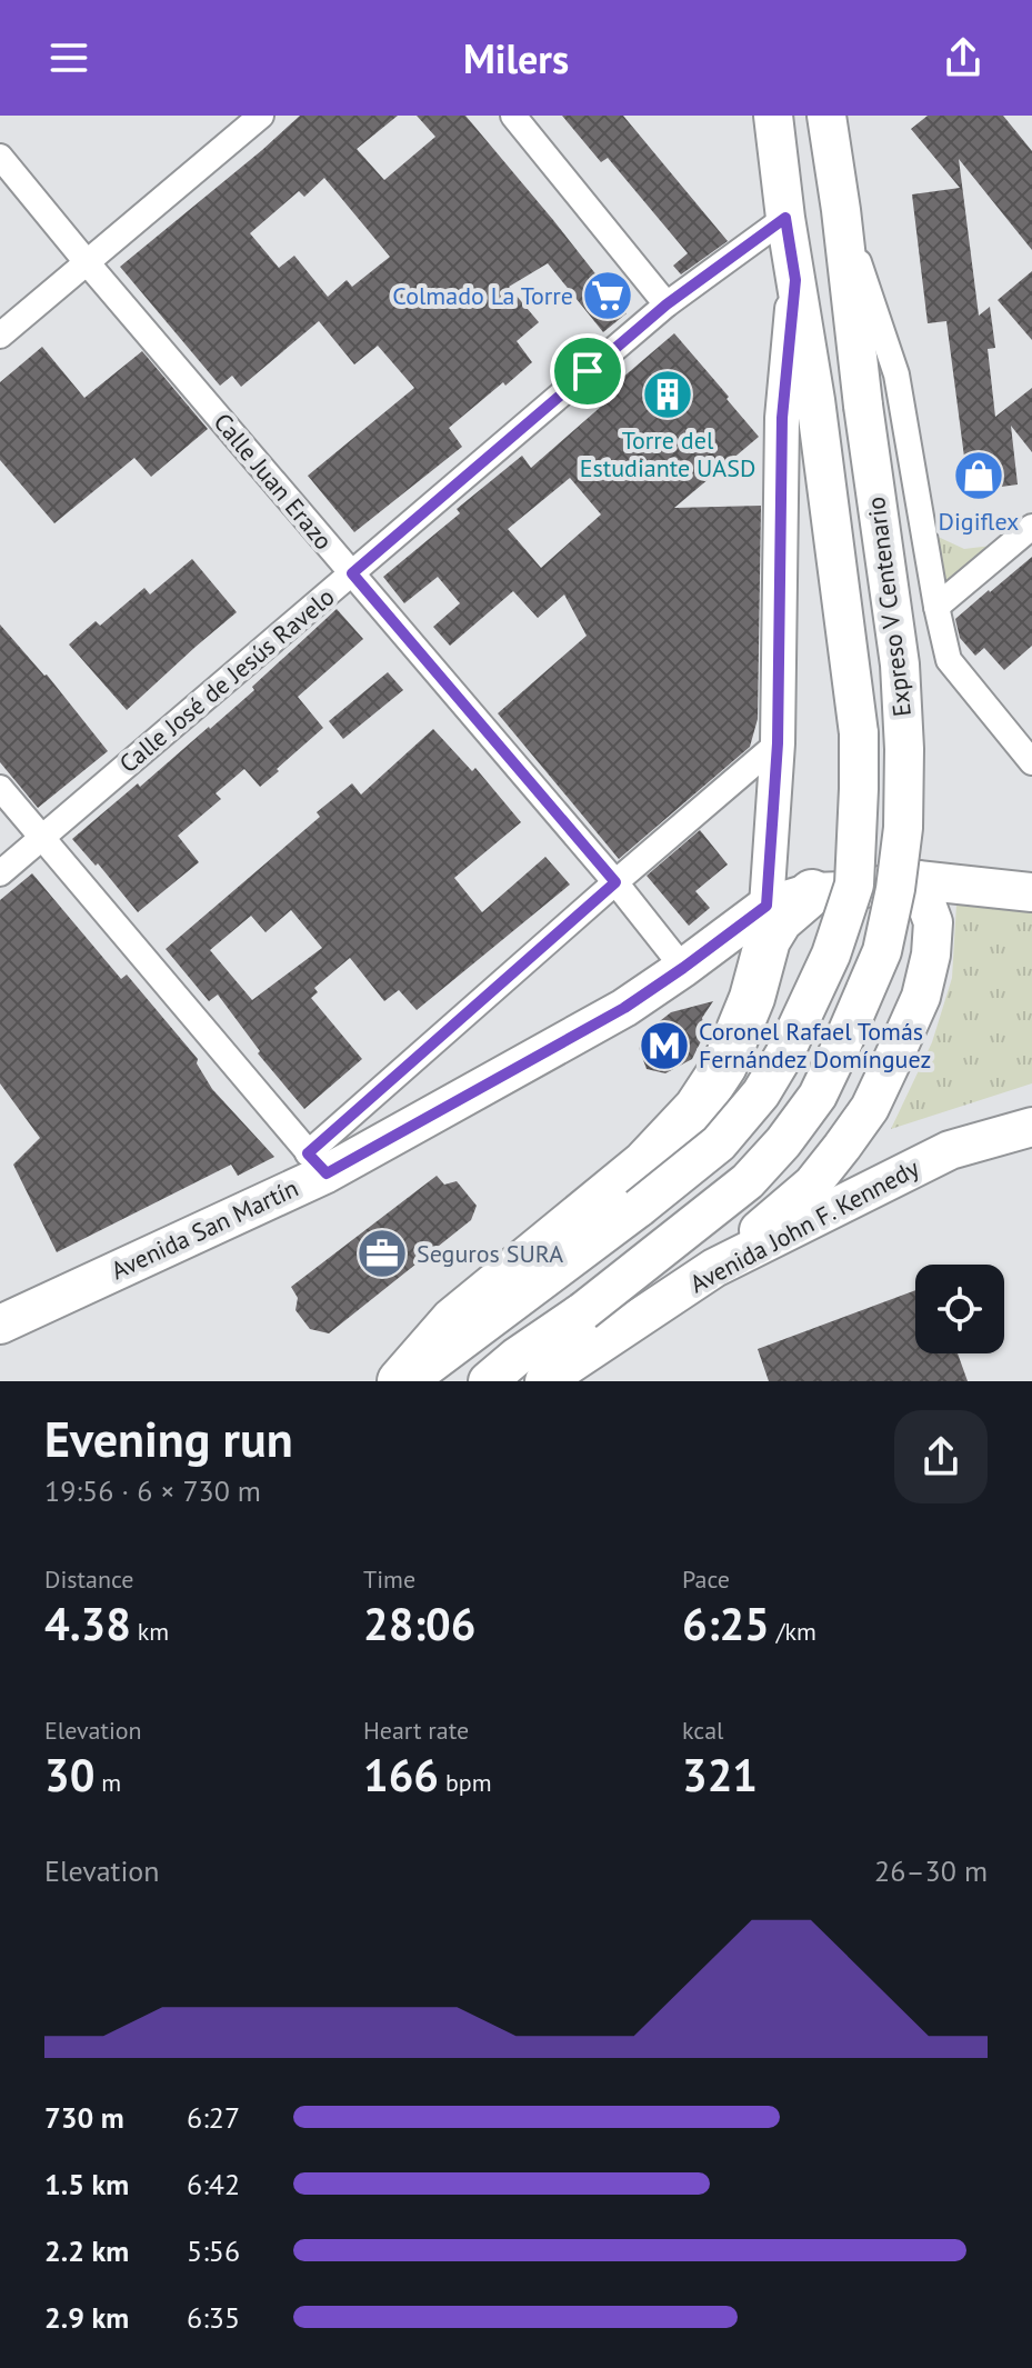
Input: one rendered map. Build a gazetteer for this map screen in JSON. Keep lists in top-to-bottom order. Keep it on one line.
{"streets":{"main road":["Expreso V Centenario","Avenida John F. Kennedy","Avenida San Martín"],"street":["Calle Juan Erazo","Calle José de Jesús Ravelo"]},"crossings":[["Calle Juan Erazo","Calle José de Jesús Ravelo"],["Calle Juan Erazo","Avenida San Martín"],["Expreso V Centenario","Calle José de Jesús Ravelo"],["Expreso V Centenario","Avenida San Martín"]],"places":{"supermarket":["Colmado La Torre"],"building":["Torre del Estudiante UASD"],"shop":["Digiflex"],"metro station":["Coronel Rafael Tomás Fernández Domínguez"],"office":["Seguros SURA"]},"page":{"header":"Milers","heading":["Evening run","19:56 · 6 × 730 m"],"stats":[["Distance","4.38 km"],["Time","28:06"],["Pace","6:25 /km"],["Elevation","30 m"],["Heart rate","166 bpm"],["kcal","321"]],"chart":["Elevation","26–30 m"],"list":[{"name":"730 m","note":"6:27"},{"name":"1.5 km","note":"6:42"},{"name":"2.2 km","note":"5:56"},{"name":"2.9 km","note":"6:35"}]}}
